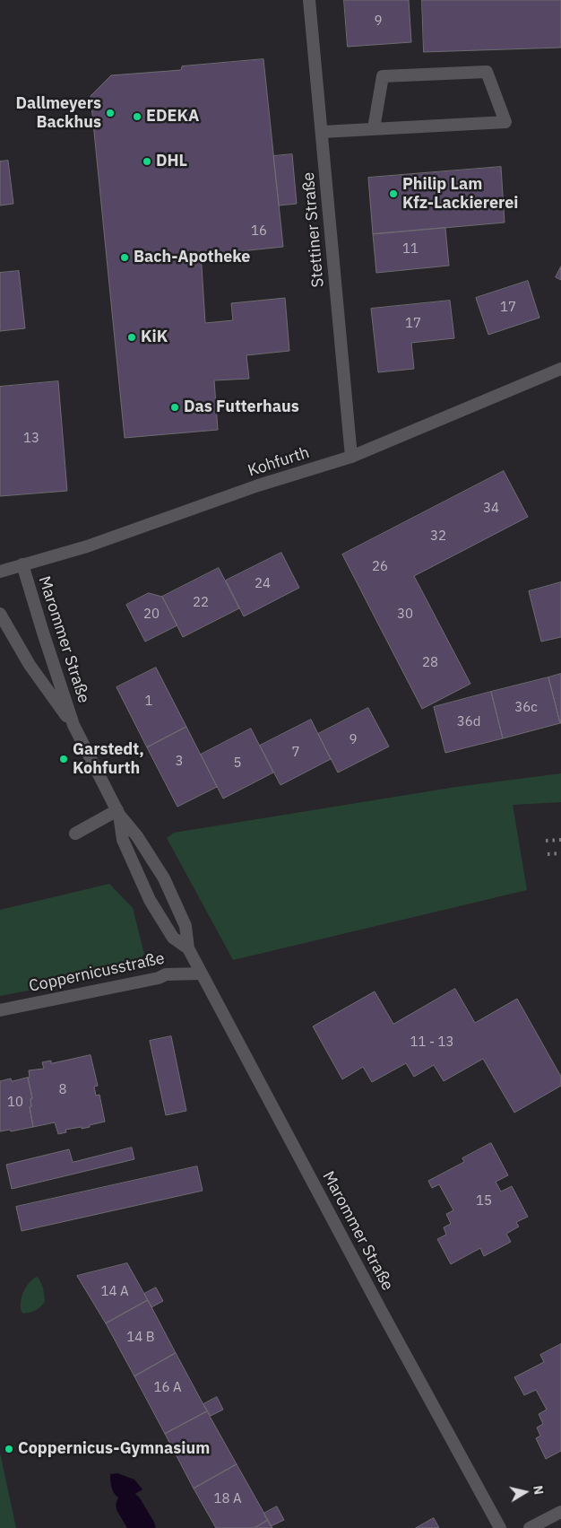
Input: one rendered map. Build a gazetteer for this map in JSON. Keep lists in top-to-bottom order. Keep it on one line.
{"streets":{"street":["Stettiner Straße","Kohfurth","Marommer Straße","Coppernicusstraße"]},"crossings":[["Stettiner Straße","Kohfurth"],["Kohfurth","Marommer Straße"],["Marommer Straße","Coppernicusstraße"]],"places":["Dallmeyers Backhus","EDEKA","DHL","Philip Lam Kfz-Lackiererei","Bach-Apotheke","KiK","Das Futterhaus","Garstedt, Kohfurth","Coppernicus-Gymnasium"],"house_numbers":["9","16","11","17","17","13","34","32","26","24","22","20","30","28","1","36c","36d","9","7","3","5","11 - 13","8","10","15","14 A","14 B","16 A","18 A"],"north":"right"}
